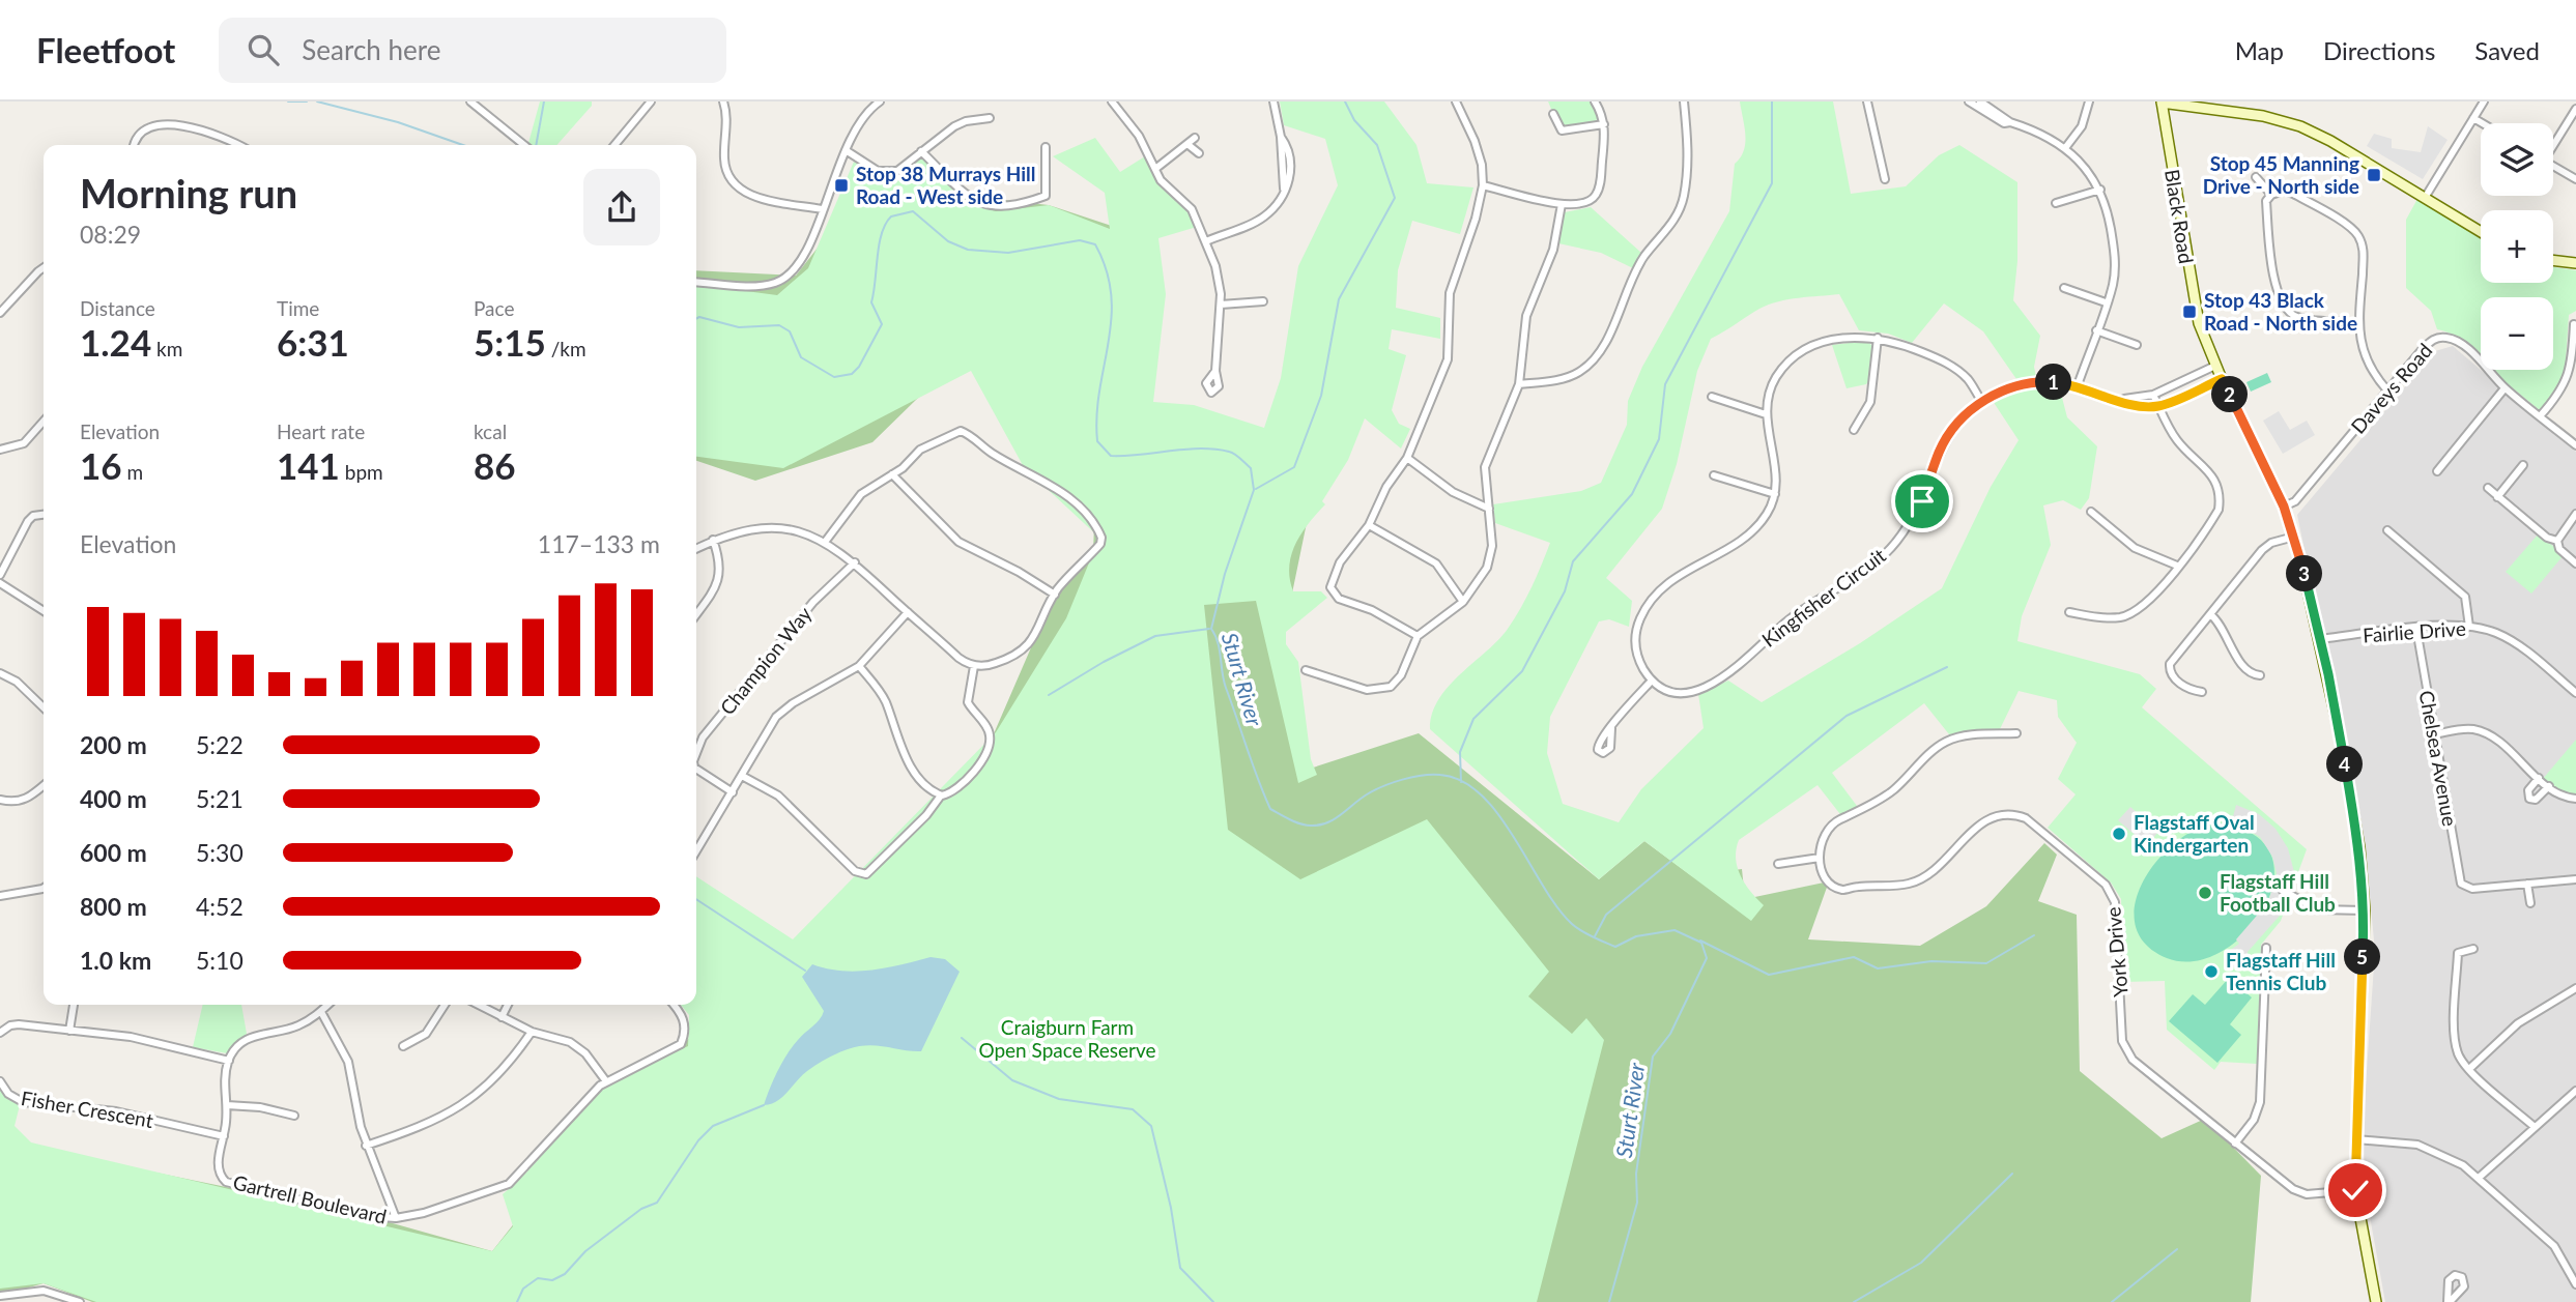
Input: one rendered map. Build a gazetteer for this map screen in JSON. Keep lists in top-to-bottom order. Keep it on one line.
{"streets":{"main road":["Black Road"],"street":["Daveys Road","Kingfisher Circuit","Fairlie Drive","Champion Way","Chelsea Avenue","York Drive","Fisher Crescent","Gartrell Boulevard"]},"crossings":[["Black Road","Daveys Road"],["Black Road","Kingfisher Circuit"],["Black Road","Fairlie Drive"],["Black Road","York Drive"],["Fairlie Drive","Chelsea Avenue"],["Fisher Crescent","Gartrell Boulevard"]],"water":["Sturt River"],"parks":["Craigburn Farm Open Space Reserve"],"places":{"transit":["Stop 45 Manning Drive - North side","Stop 38 Murrays Hill Road - West side","Stop 43 Black Road - North side"],"other":["Flagstaff Oval Kindergarten","Flagstaff Hill Football Club","Flagstaff Hill Tennis Club"]},"page":{"header":"Fleetfoot","search":"Search here","nav":["Map","Directions","Saved"],"map_buttons":["+","−"],"heading":["Morning run","08:29"],"stats":[["Distance","1.24 km"],["Time","6:31"],["Pace","5:15 /km"],["Elevation","16 m"],["Heart rate","141 bpm"],["kcal","86"]],"pins":["1","2","3","4","5"],"chart":["Elevation","117–133 m"],"list":[{"name":"200 m","note":"5:22"},{"name":"400 m","note":"5:21"},{"name":"600 m","note":"5:30"},{"name":"800 m","note":"4:52"},{"name":"1.0 km","note":"5:10"}]}}
